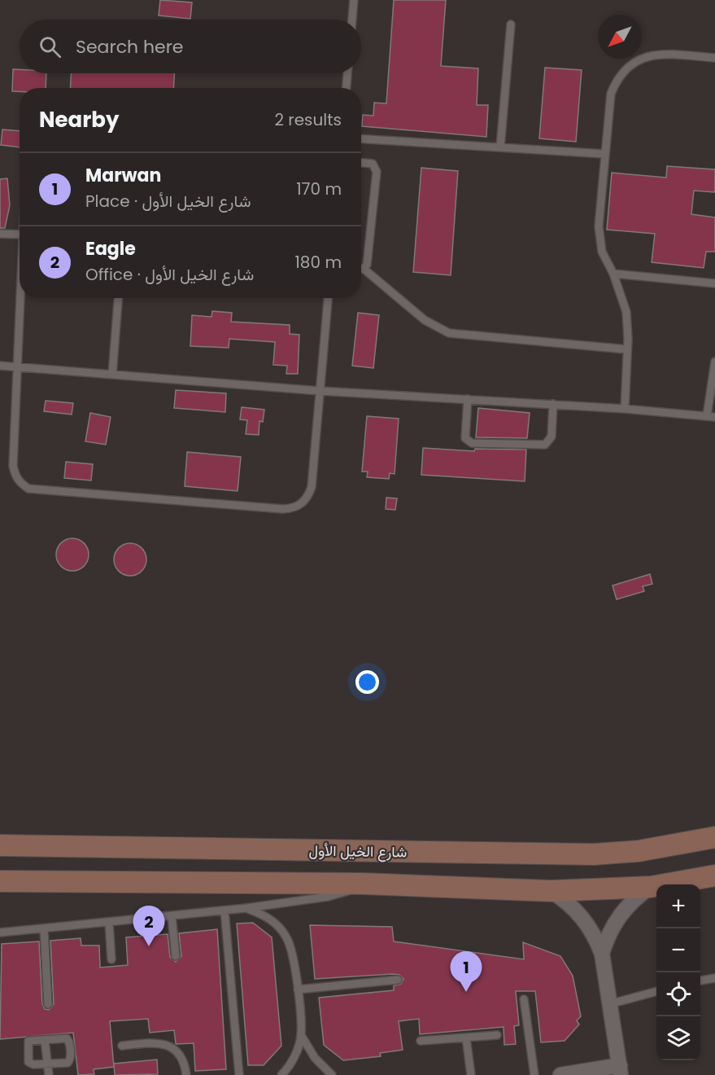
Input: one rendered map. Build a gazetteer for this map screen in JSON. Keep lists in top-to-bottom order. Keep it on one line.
{"streets":{"main road":["شارع الخيل الأول"]},"north":"bottom left","page":{"search":"Search here","heading":["Nearby","2 results"],"list":[{"mark":"1","name":"Marwan","note":"Place · شارع الخيل الأول","value":"170 m"},{"mark":"2","name":"Eagle","note":"Office · شارع الخيل الأول","value":"180 m"}],"map_buttons":["+","−"],"pins":["2","1"]}}
